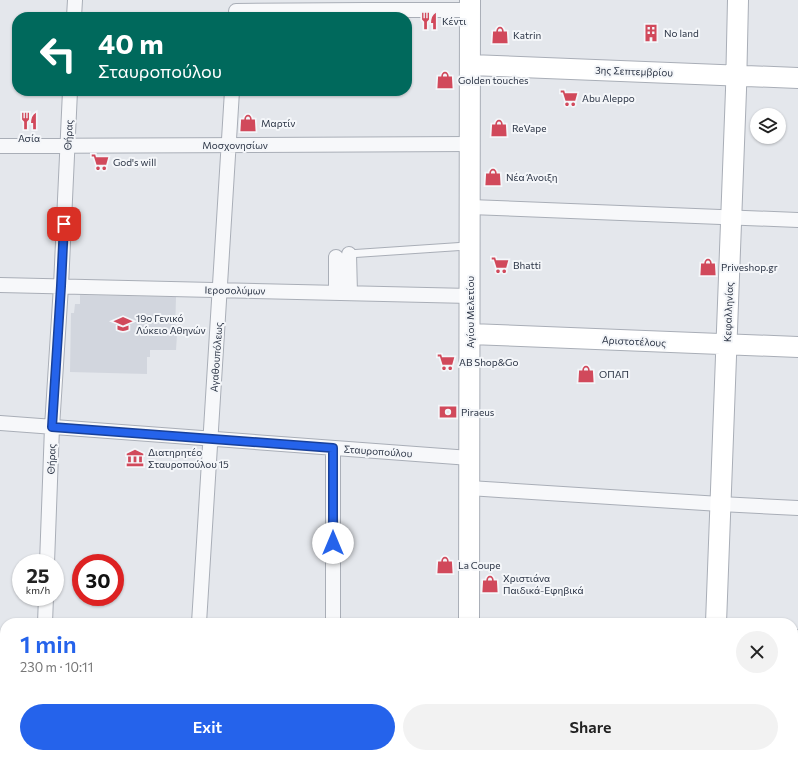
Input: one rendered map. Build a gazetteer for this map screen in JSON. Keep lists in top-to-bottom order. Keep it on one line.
{"streets":{"main road":["3ης Σεπτεμβρίου","Αγίου Μελετίου","Κεφαλληνίας","Αριστοτέλους"],"street":["Θήρας","Μοσχονησίων","Ιεροσολύμων","Αγαθουπόλεως","Σταυροπούλου"]},"crossings":[["3ης Σεπτεμβρίου","Αγίου Μελετίου"],["3ης Σεπτεμβρίου","Κεφαλληνίας"],["Θήρας","Μοσχονησίων"],["Θήρας","Ιεροσολύμων"],["Θήρας","Σταυροπούλου"],["Μοσχονησίων","Αγίου Μελετίου"],["Μοσχονησίων","Αγαθουπόλεως"],["Ιεροσολύμων","Αγίου Μελετίου"],["Ιεροσολύμων","Αγαθουπόλεως"],["Αγίου Μελετίου","Αριστοτέλους"],["Αγίου Μελετίου","Σταυροπούλου"],["Κεφαλληνίας","Αριστοτέλους"],["Αγαθουπόλεως","Σταυροπούλου"]],"places":{"restaurant":["Κέντι","Ασία"],"building":["No land"],"shop":["Katrin","Golden touches","Μαρτίν","ReVape","Νέα Άνοιξη","Priveshop.gr","ΟΠΑΠ","La Coupe","Χριστιάνα Παιδικά-Εφηβικά"],"supermarket":["Abu Aleppo","God's will","Bhatti","ΑΒ Shop&Go"],"school or university":["19ο Γενικό Λύκειο Αθηνών"],"bank":["Piraeus"],"museum":["Διατηρητέο Σταυροπούλου 15"]},"page":{"turn":["40 m","Σταυροπούλου"],"speed":"25 km/h","limit":"30","heading":["1 min","230 m · 10:11"],"buttons":["Exit","Share"]}}
